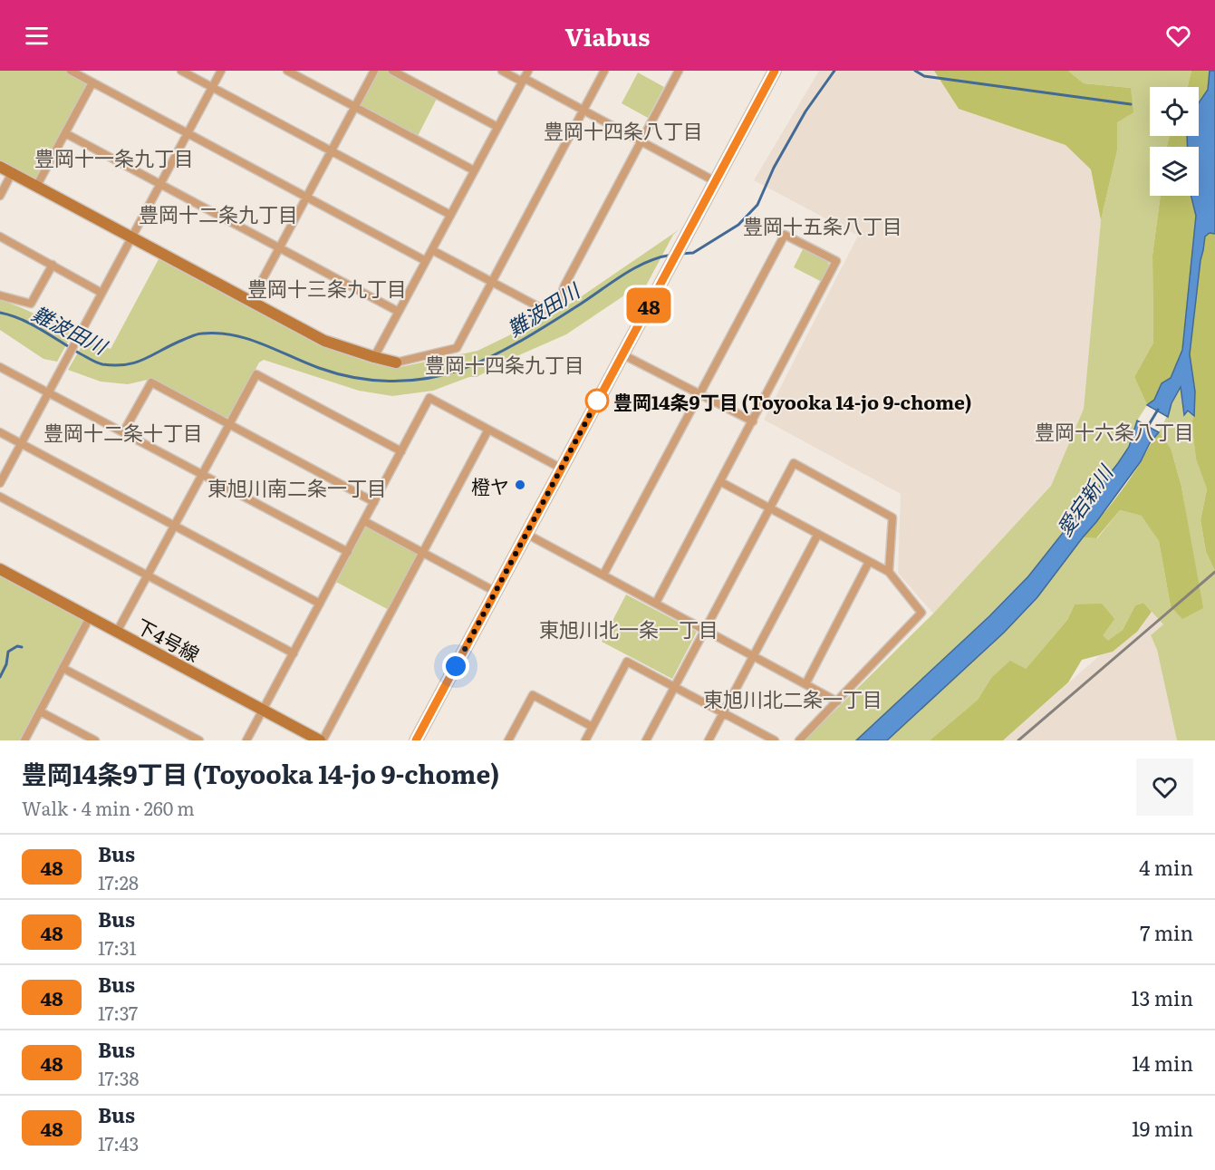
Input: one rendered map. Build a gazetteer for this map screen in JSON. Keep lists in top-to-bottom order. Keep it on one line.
{"streets":{"street":["下4号線"]},"districts":["豊岡十四条八丁目","豊岡十一条九丁目","豊岡十二条九丁目","豊岡十五条八丁目","豊岡十三条九丁目","豊岡十四条九丁目","豊岡十六条八丁目","豊岡十二条十丁目","東旭川南二条一丁目","東旭川北一条一丁目","東旭川北二条一丁目"],"water":["難波田川","愛宕新川"],"places":["豊岡14条9丁目 (Toyooka 14-jo 9-chome)","橙ヤ"],"lines":["bus line 48"],"page":{"header":"Viabus","on_map":"48","heading":["豊岡14条9丁目 (Toyooka 14-jo 9-chome)","Walk · 4 min · 260 m"],"list":[{"mark":"48","name":"Bus","note":"17:28","value":"4 min"},{"mark":"48","name":"Bus","note":"17:31","value":"7 min"},{"mark":"48","name":"Bus","note":"17:37","value":"13 min"},{"mark":"48","name":"Bus","note":"17:38","value":"14 min"},{"mark":"48","name":"Bus","note":"17:43","value":"19 min"}]}}
